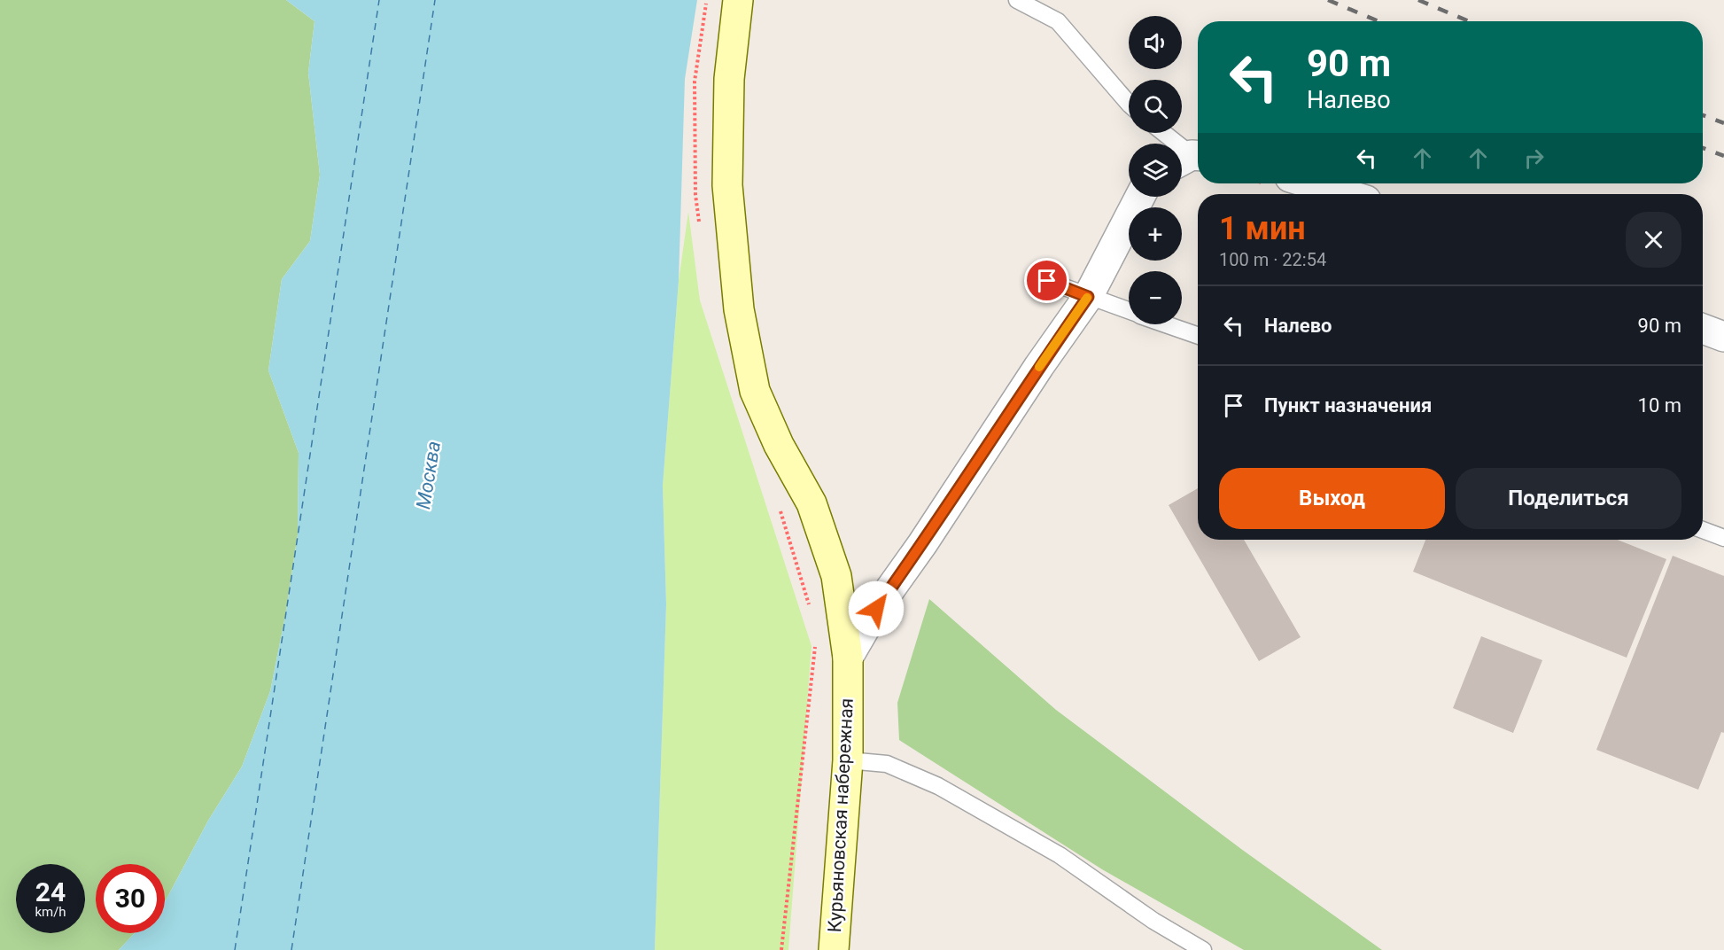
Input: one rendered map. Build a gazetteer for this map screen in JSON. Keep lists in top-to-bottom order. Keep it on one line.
{"streets":{"main road":["Курьяновская набережная"]},"water":["Москва"],"page":{"map_buttons":["+","−"],"turn":["90 m","Налево"],"heading":["1 мин","100 m · 22:54"],"list":[{"name":"Налево","value":"90 m"},{"name":"Пункт назначения","value":"10 m"}],"buttons":["Выход","Поделиться"],"speed":"24 km/h","limit":"30"}}
